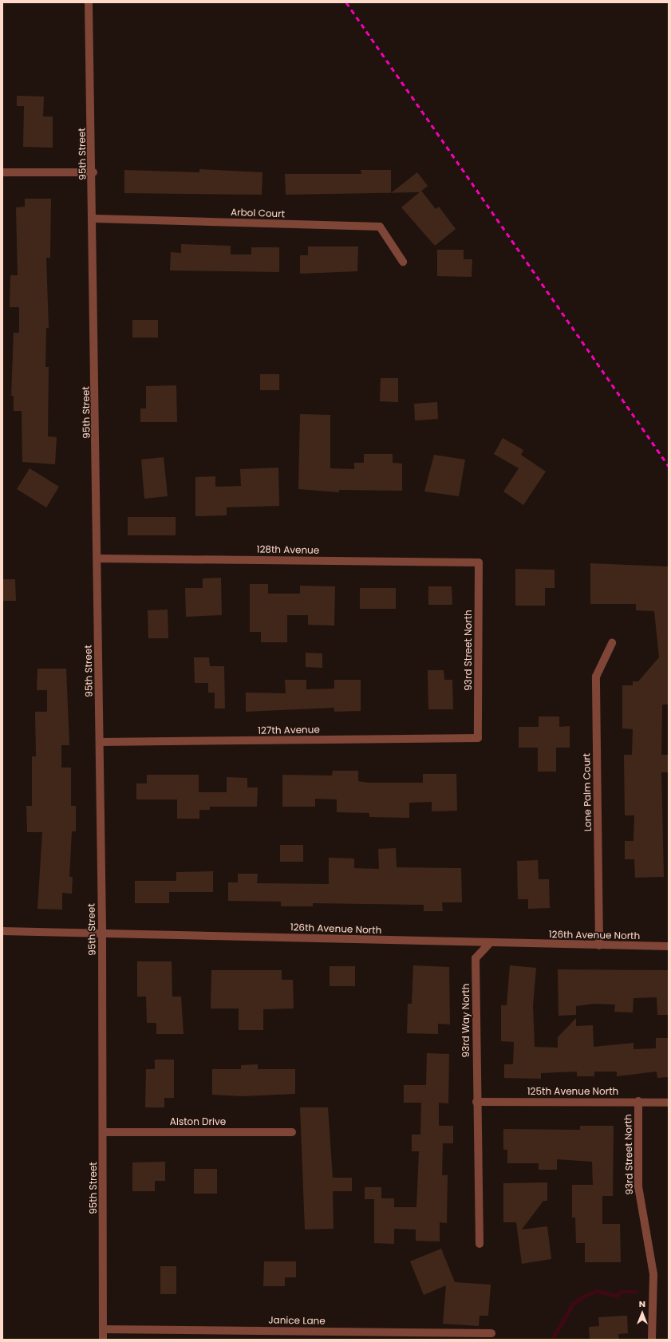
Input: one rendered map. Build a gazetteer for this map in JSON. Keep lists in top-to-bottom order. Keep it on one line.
{"streets":{"street":["95th Street","Arbol Court","128th Avenue","93rd Street North","127th Avenue","Lone Palm Court","126th Avenue North","93rd Way North","125th Avenue North","Alston Drive","Janice Lane"]},"crossings":[["95th Street","Arbol Court"],["95th Street","128th Avenue"],["95th Street","127th Avenue"],["95th Street","126th Avenue North"],["95th Street","Alston Drive"],["95th Street","Janice Lane"],["128th Avenue","93rd Street North"],["93rd Street North","127th Avenue"],["93rd Street North","125th Avenue North"],["Lone Palm Court","126th Avenue North"],["126th Avenue North","93rd Way North"],["93rd Way North","125th Avenue North"]],"north":"top"}
